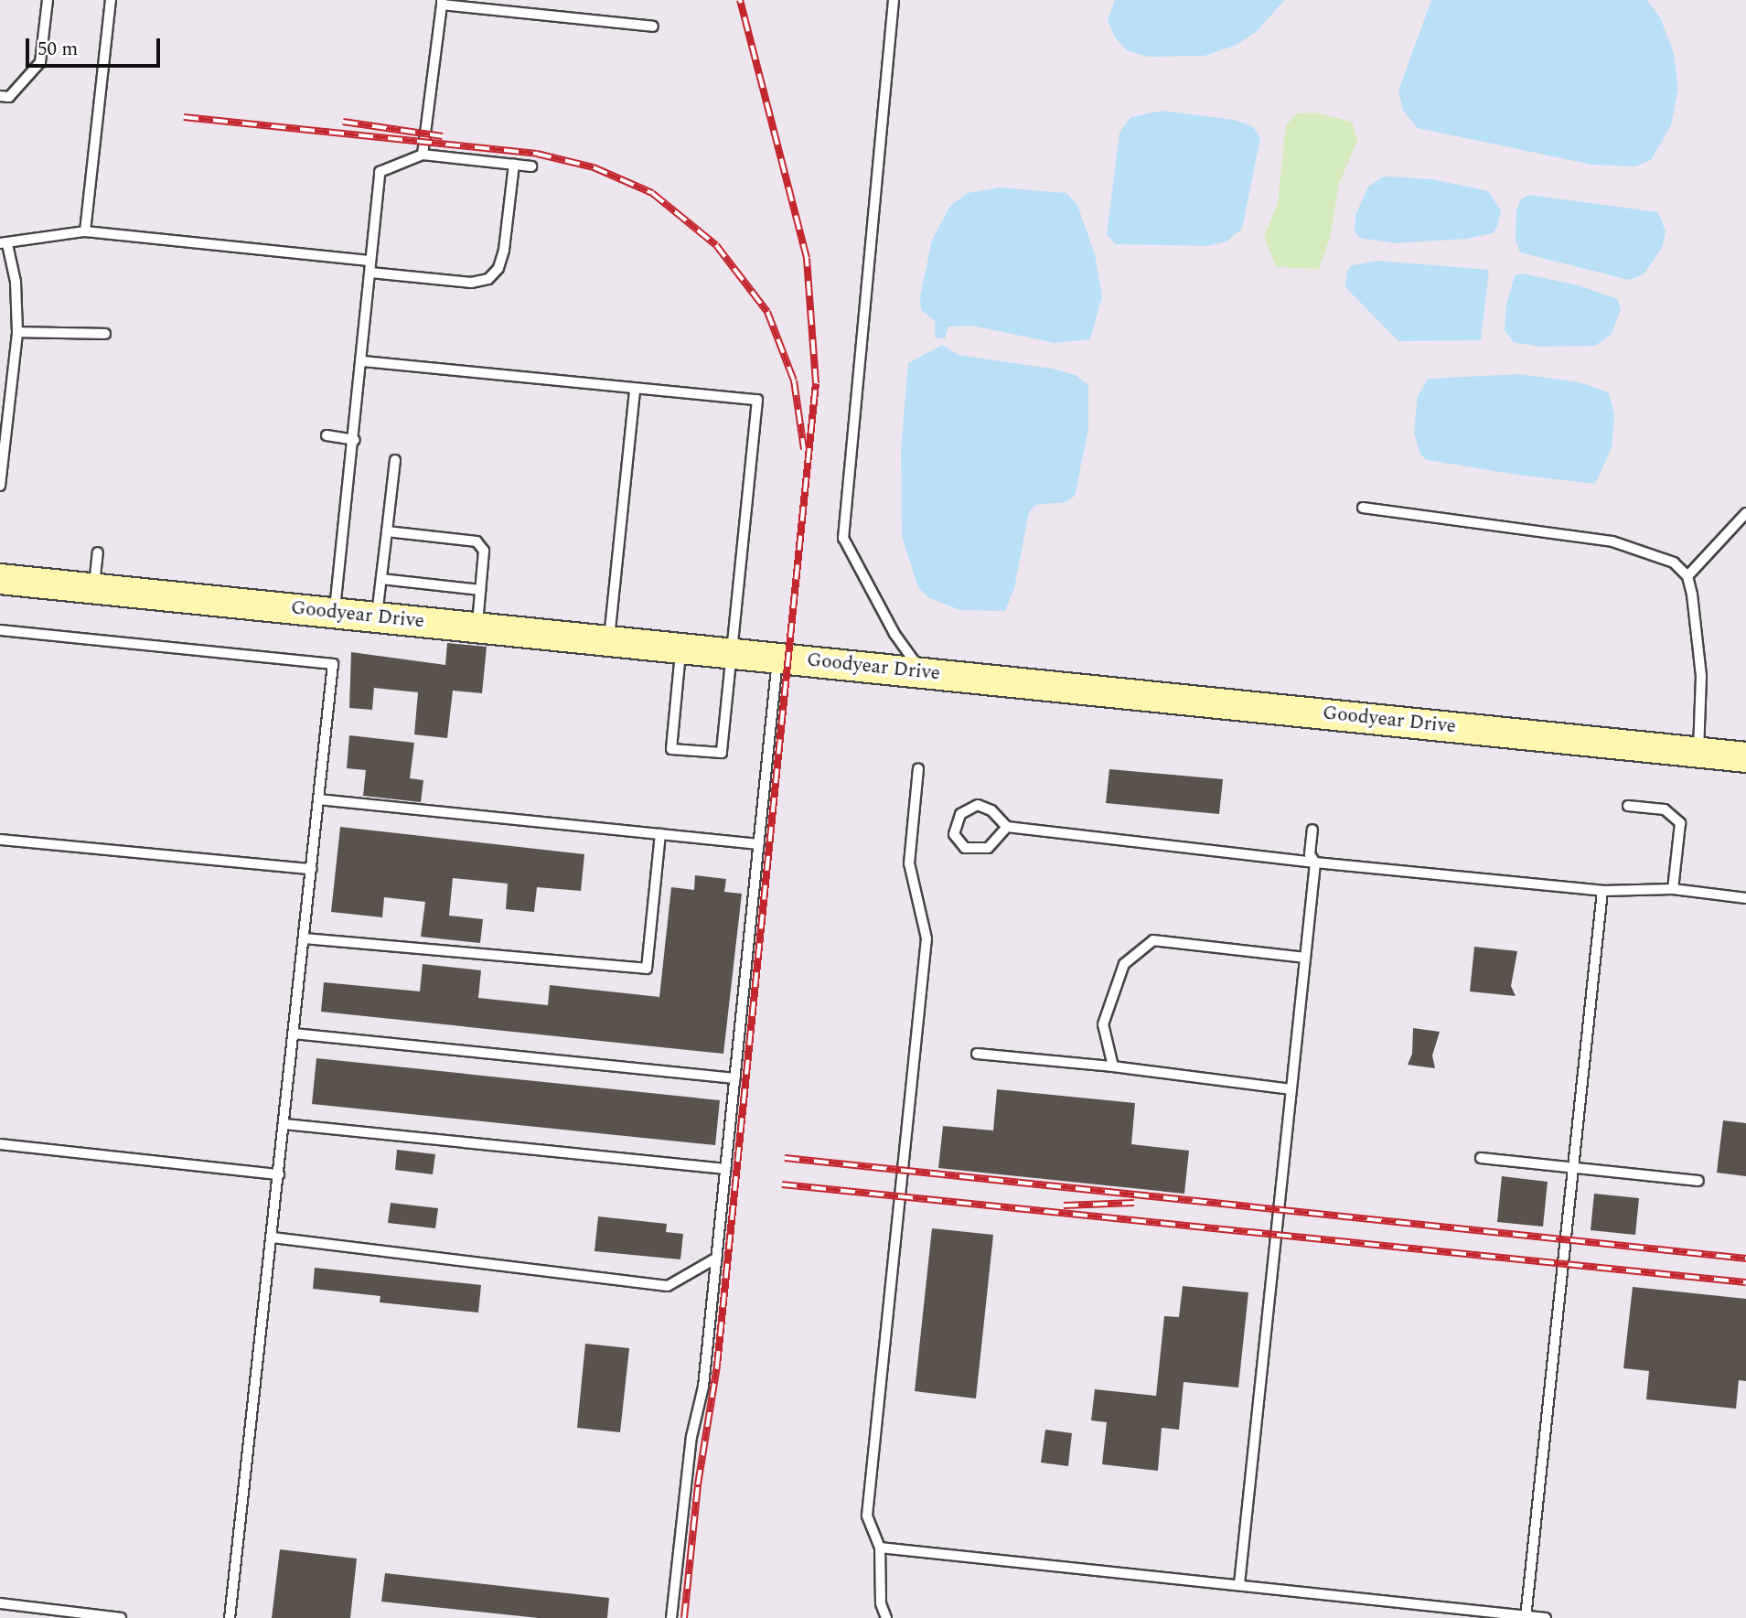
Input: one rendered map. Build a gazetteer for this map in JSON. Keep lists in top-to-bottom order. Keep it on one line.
{"streets":{"street":["Goodyear Drive"]},"scale_bar":"50 m"}
